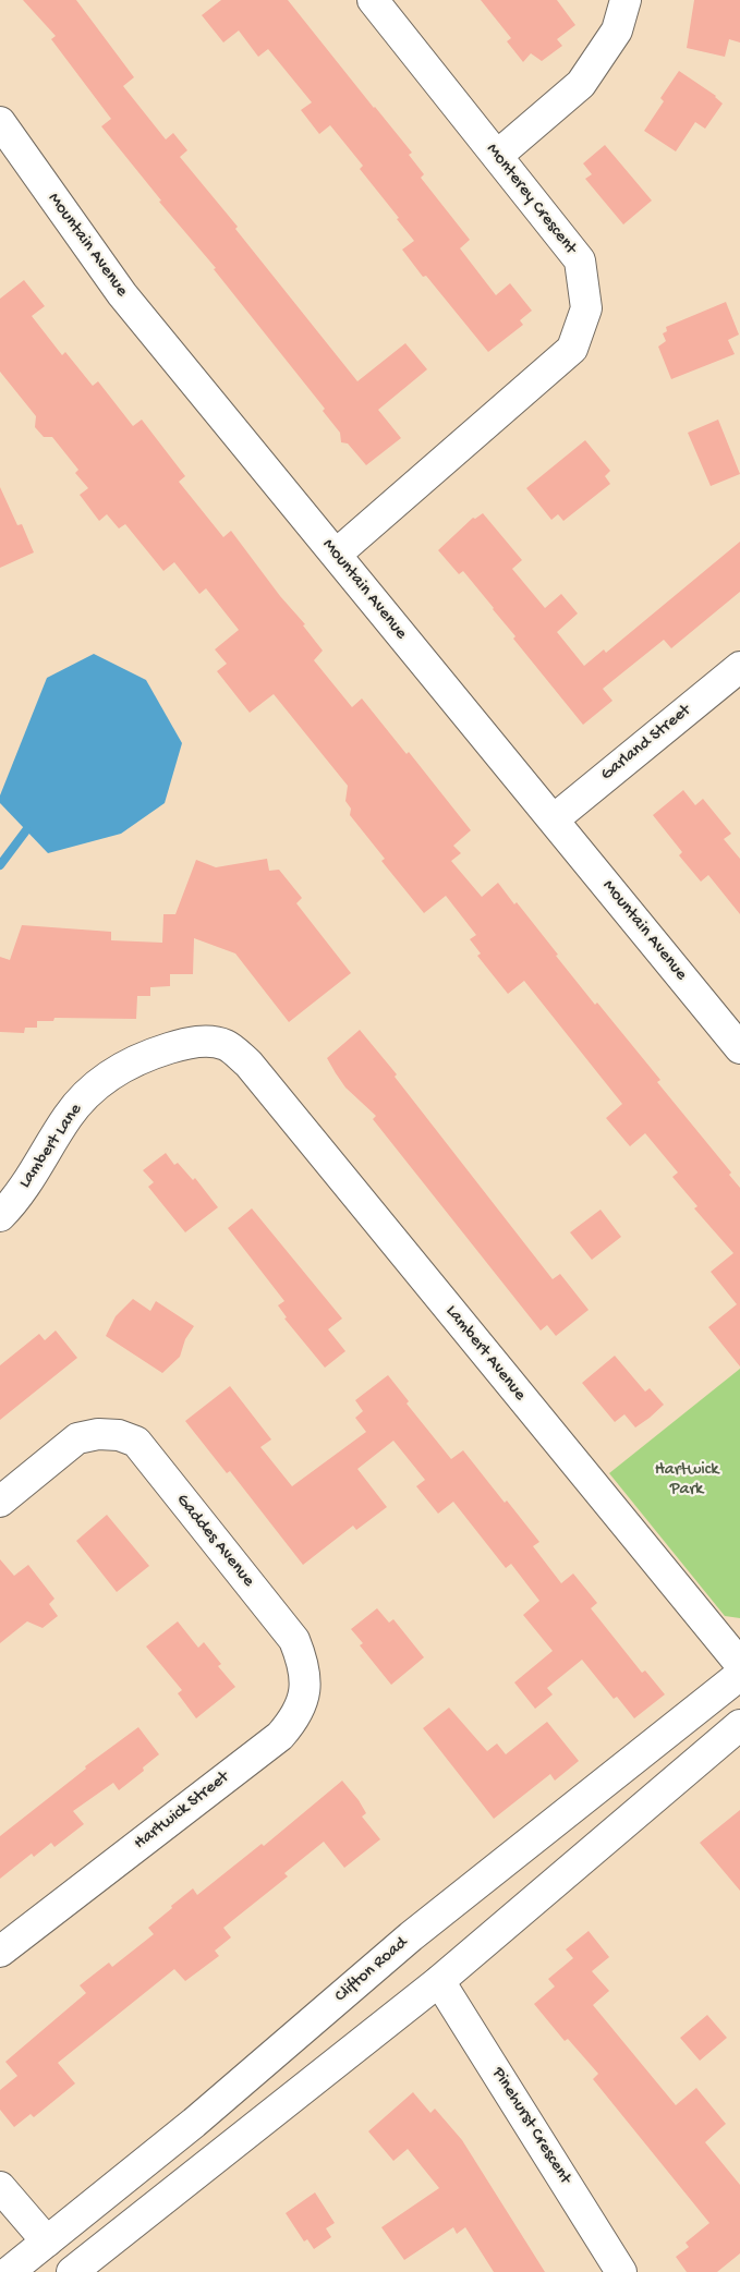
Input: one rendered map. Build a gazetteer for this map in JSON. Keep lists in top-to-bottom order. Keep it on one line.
{"streets":{"street":["Monterey Crescent","Mountain Avenue","Garland Street","Lambert Lane","Lambert Avenue","Gaddes Avenue","Hartwick Street","Clifton Road","Pinehurst Crescent"]},"crossings":[["Monterey Crescent","Mountain Avenue"],["Mountain Avenue","Garland Street"],["Lambert Lane","Lambert Avenue"],["Gaddes Avenue","Hartwick Street"]],"parks":["Hartwick Park"]}
